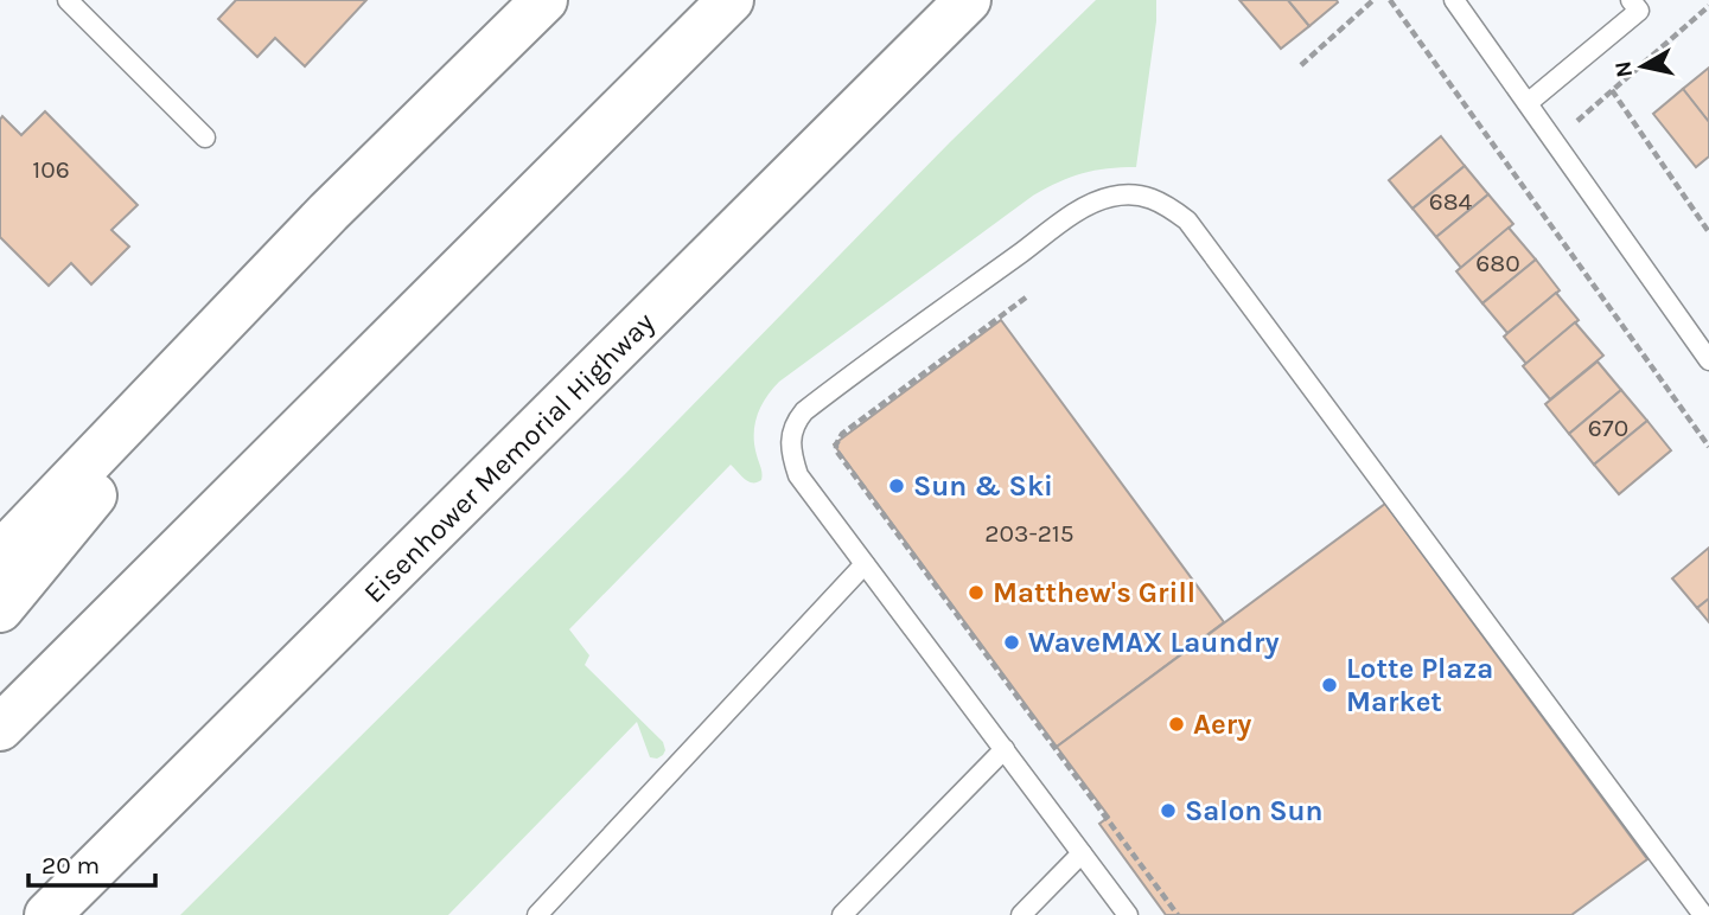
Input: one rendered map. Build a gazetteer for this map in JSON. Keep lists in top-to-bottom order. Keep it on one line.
{"streets":{"highway":["Eisenhower Memorial Highway"]},"places":["Sun & Ski","Matthew's Grill","WaveMAX Laundry","Lotte Plaza Market","Aery","Salon Sun"],"house_numbers":["106","684","680","670","203-215"],"scale_bar":"20 m","north":"left"}
